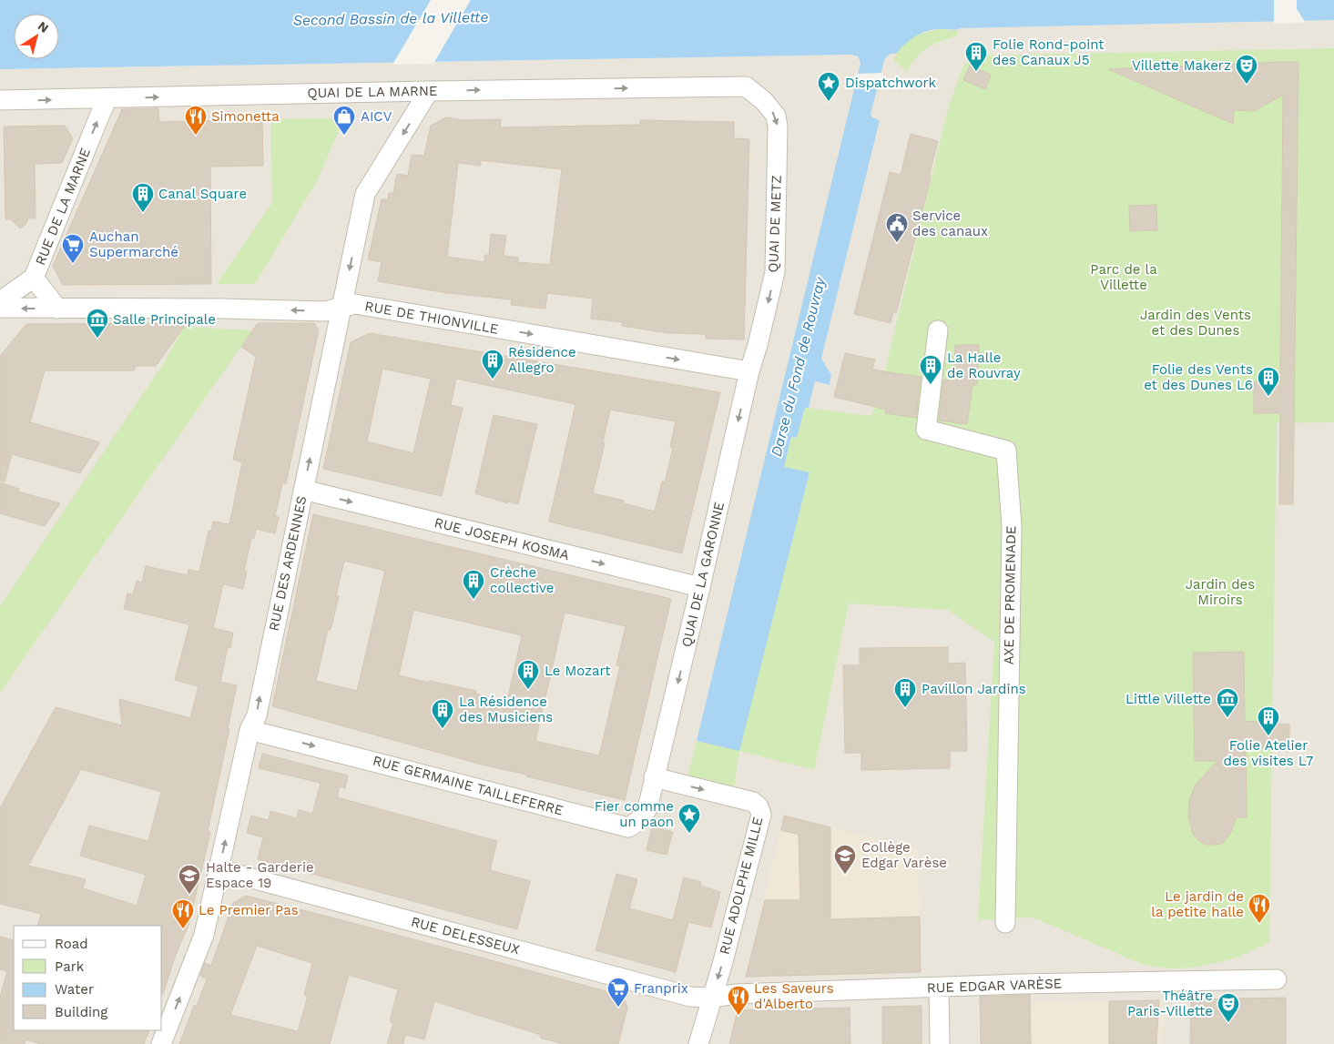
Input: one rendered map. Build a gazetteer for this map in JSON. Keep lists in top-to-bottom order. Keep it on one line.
{"streets":{"street":["QUAI DE LA MARNE","RUE DE LA MARNE","QUAI DE METZ","RUE DE THIONVILLE","RUE JOSEPH KOSMA","RUE DES ARDENNES","QUAI DE LA GARONNE","AXE DE PROMENADE","RUE GERMAINE TAILLEFERRE","RUE ADOLPHE MILLE","RUE DELESSEUX","RUE EDGAR VARÈSE"]},"crossings":[["QUAI DE LA MARNE","RUE DE LA MARNE"],["QUAI DE LA MARNE","QUAI DE METZ"],["QUAI DE LA MARNE","RUE DES ARDENNES"],["QUAI DE METZ","RUE DE THIONVILLE"],["QUAI DE METZ","QUAI DE LA GARONNE"],["RUE DE THIONVILLE","RUE DES ARDENNES"],["RUE DE THIONVILLE","QUAI DE LA GARONNE"],["RUE JOSEPH KOSMA","RUE DES ARDENNES"],["RUE JOSEPH KOSMA","QUAI DE LA GARONNE"],["RUE DES ARDENNES","RUE GERMAINE TAILLEFERRE"],["RUE DES ARDENNES","RUE DELESSEUX"],["QUAI DE LA GARONNE","RUE GERMAINE TAILLEFERRE"],["QUAI DE LA GARONNE","RUE ADOLPHE MILLE"],["RUE GERMAINE TAILLEFERRE","RUE ADOLPHE MILLE"],["RUE ADOLPHE MILLE","RUE DELESSEUX"],["RUE ADOLPHE MILLE","RUE EDGAR VARÈSE"],["RUE DELESSEUX","RUE EDGAR VARÈSE"]],"one_way":["QUAI DE LA MARNE","RUE DE LA MARNE","QUAI DE METZ","RUE JOSEPH KOSMA","QUAI DE LA GARONNE","RUE GERMAINE TAILLEFERRE"],"water":["Second Bassin de la Villette","Darse du Fond de Rouvray"],"parks":["Parc de la Villette","Jardin des Vents et des Dunes","Jardin des Miroirs"],"places":{"building":["Folie Rond-point des Canaux J5","Canal Square","Résidence Allegro","La Halle de Rouvray","Folie des Vents et des Dunes L6","Crèche collective","Le Mozart","Pavillon Jardins","La Résidence des Musiciens","Folie Atelier des visites L7"],"theatre":["Villette Makerz","Théâtre Paris-Villette"],"place":["Dispatchwork","Fier comme un paon"],"restaurant":["Simonetta","Le jardin de la petite halle","Le Premier Pas","Les Saveurs d'Alberto"],"shop":["AICV"],"public building":["Service des canaux"],"supermarket":["Auchan Supermarché","Franprix"],"museum":["Salle Principale","Little Villette"],"school or university":["Collège Edgar Varèse","Halte - Garderie Espace 19"]},"legend":["Road","Park","Water","Building"],"north":"top right"}
